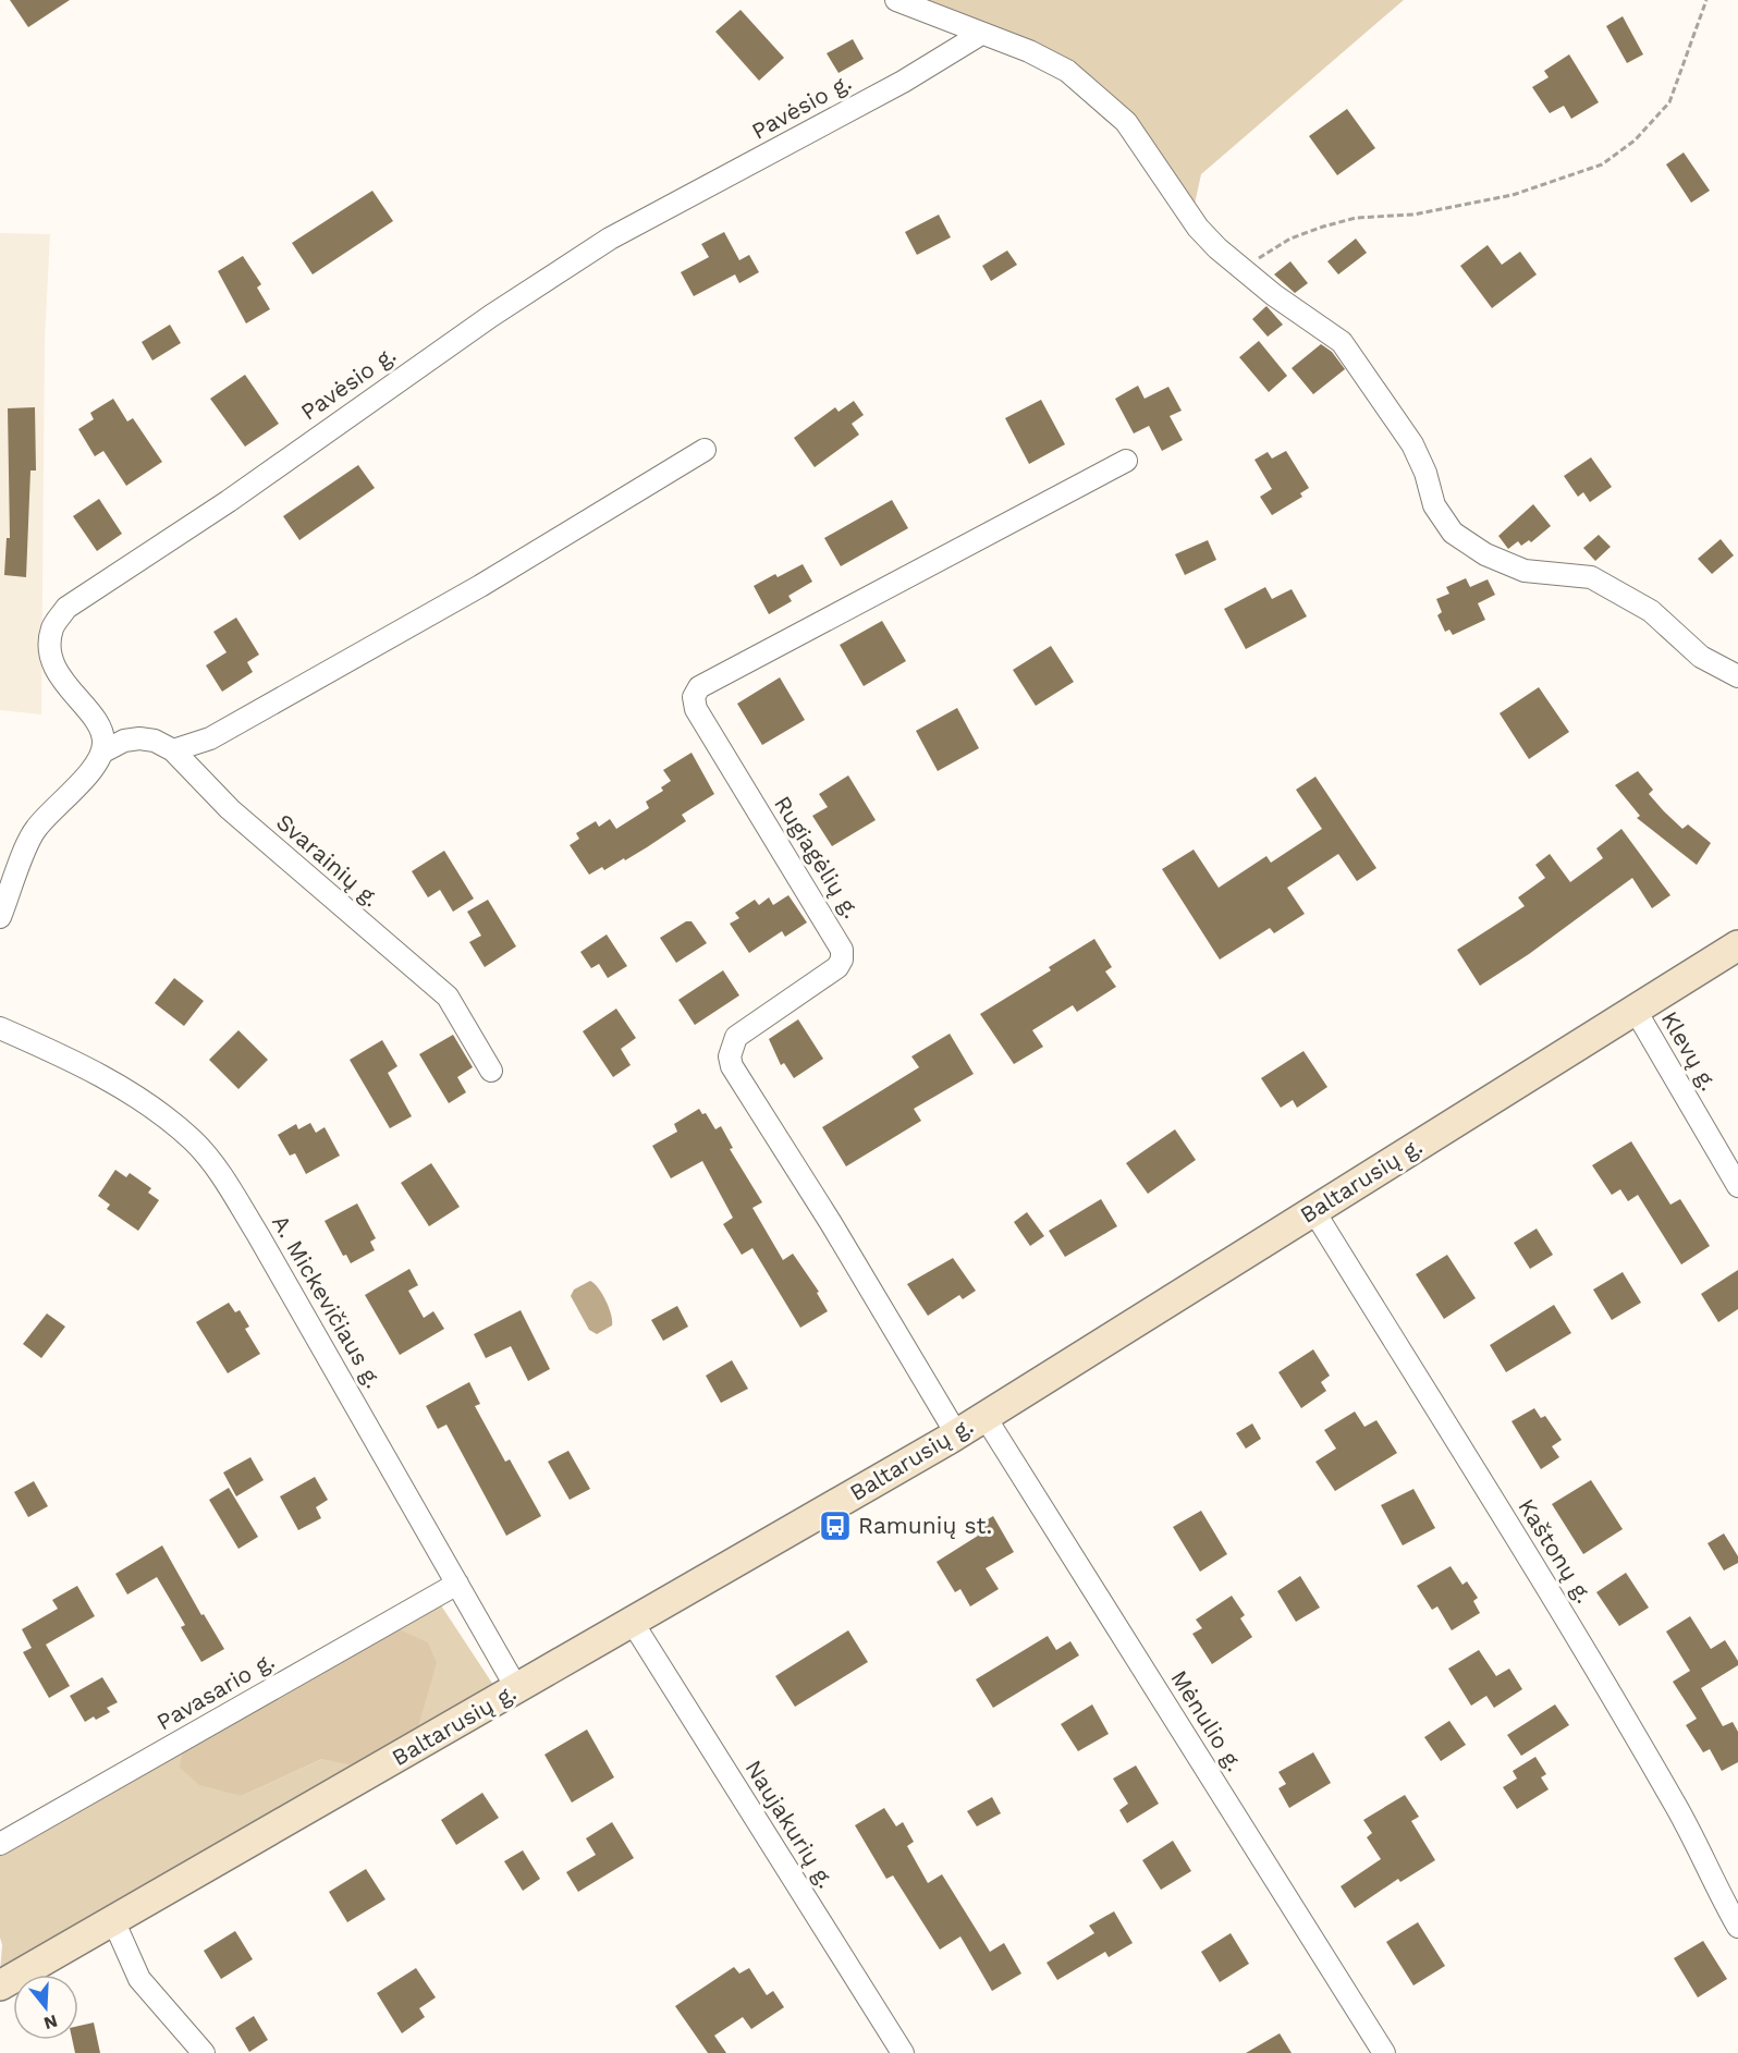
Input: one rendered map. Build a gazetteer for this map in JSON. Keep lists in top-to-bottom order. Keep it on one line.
{"streets":{"main road":["Baltarusių g."],"street":["Pavėsio g.","Rugiagėlių g.","Svarainių g.","Klevų g.","A. Mickevičiaus g.","Kaštonų g.","Pavasario g.","Mėnulio g.","Naujakurių g."]},"crossings":[["Pavėsio g.","Svarainių g."],["Rugiagėlių g.","Baltarusių g."],["Klevų g.","Baltarusių g."],["Baltarusių g.","A. Mickevičiaus g."],["Baltarusių g.","Kaštonų g."],["Baltarusių g.","Mėnulio g."],["Baltarusių g.","Naujakurių g."],["A. Mickevičiaus g.","Pavasario g."]],"places":{"bus stop":["Ramunių st."]},"north":"bottom"}
